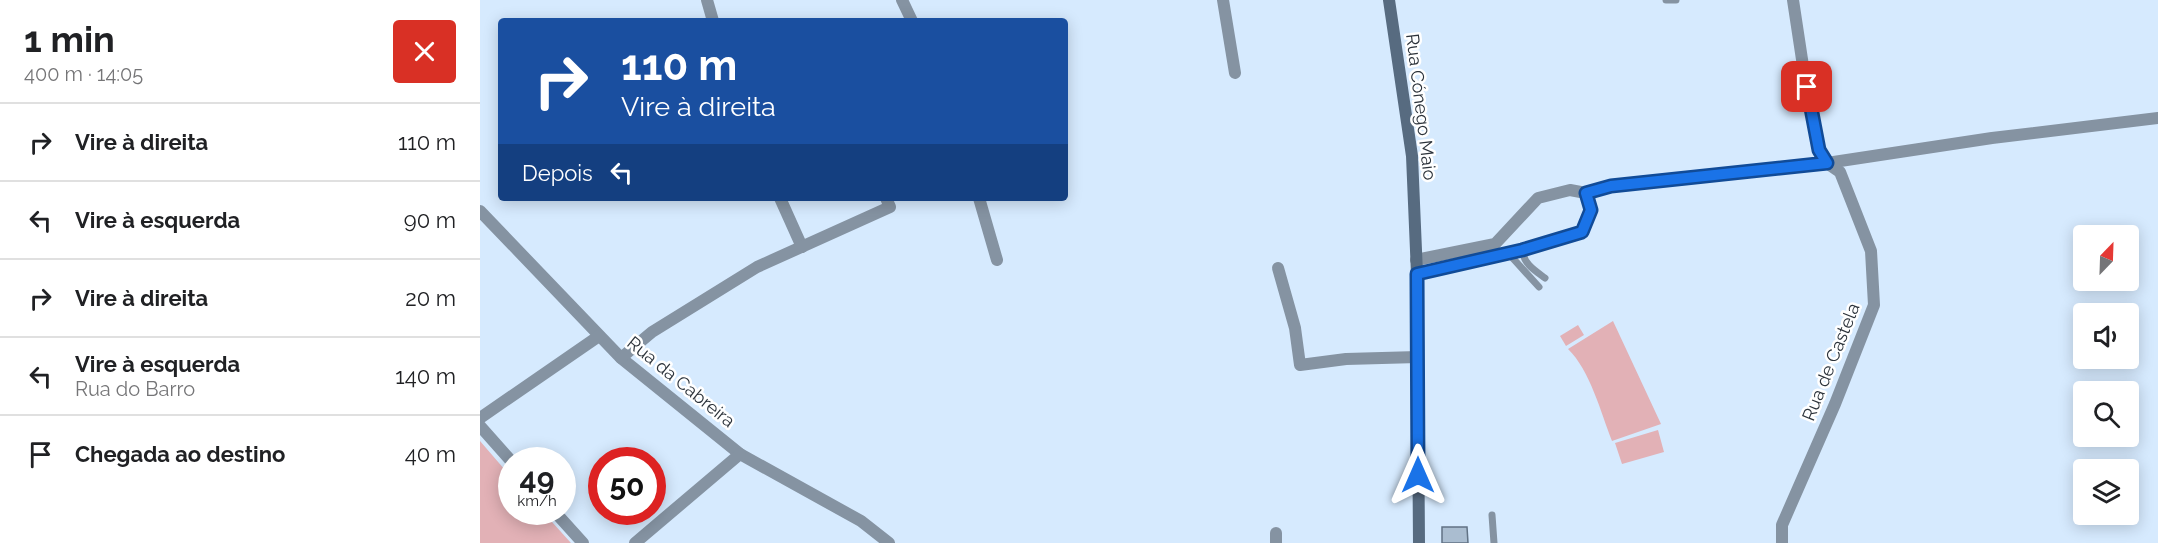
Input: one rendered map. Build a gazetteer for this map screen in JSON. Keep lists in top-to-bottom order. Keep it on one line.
{"streets":{"main road":["Rua Cónego Maio"],"street":["Rua de Castela","Rua da Cabreira"]},"north":"top right","page":{"heading":["1 min","400 m · 14:05"],"turn":["110 m","Vire à direita"],"list":[{"name":"Vire à direita","value":"110 m"},{"name":"Vire à esquerda","value":"90 m"},{"name":"Vire à direita","value":"20 m"},{"name":"Vire à esquerda","note":"Rua do Barro","value":"140 m"},{"name":"Chegada ao destino","value":"40 m"}],"then":"Depois","speed":"49 km/h","limit":"50"}}
